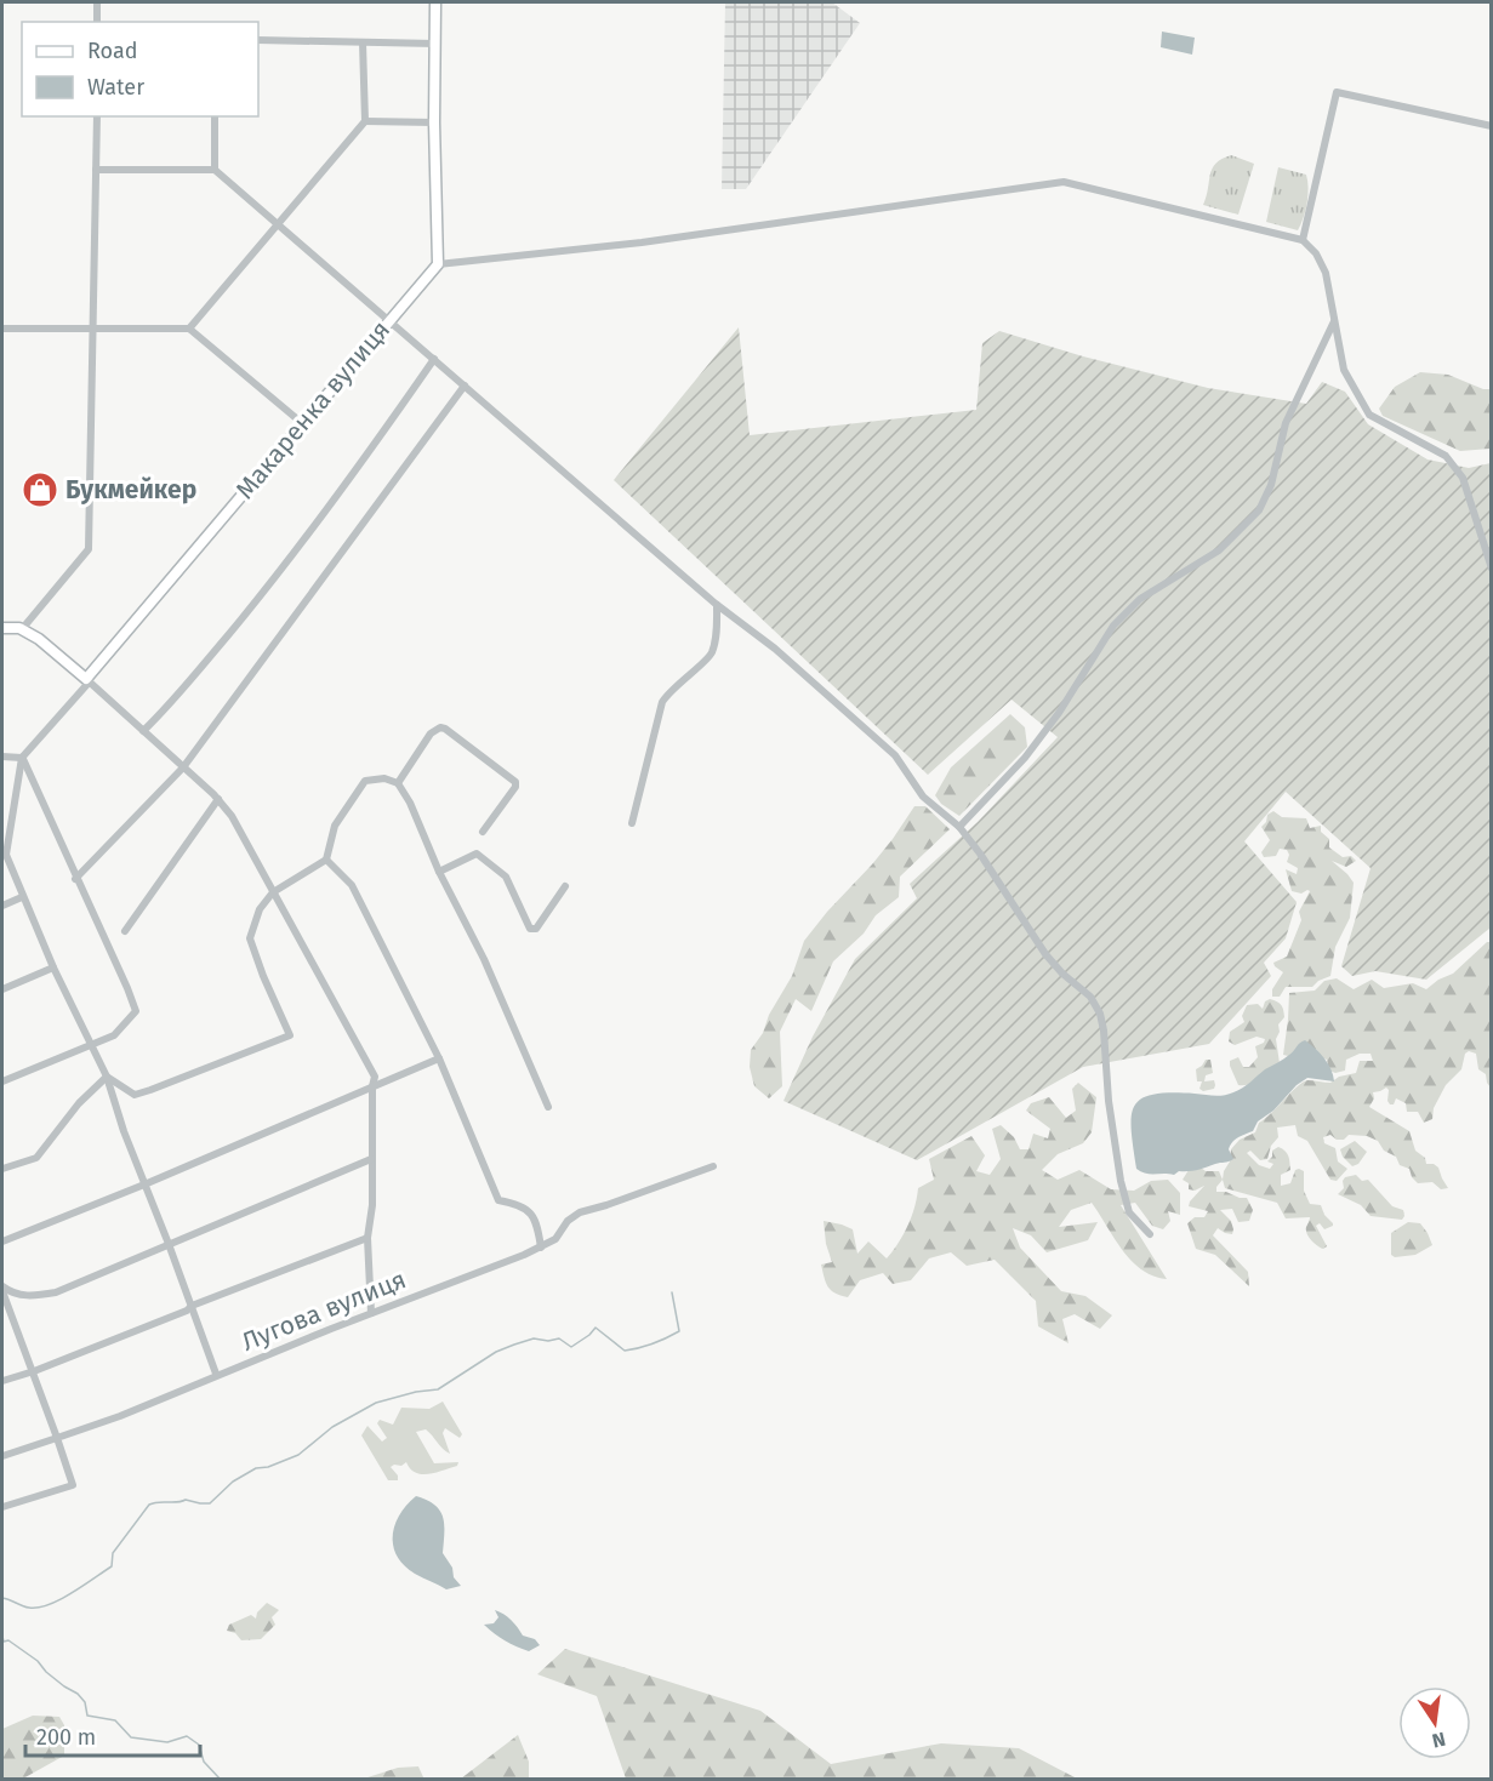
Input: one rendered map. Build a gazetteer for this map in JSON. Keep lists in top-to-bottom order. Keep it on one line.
{"streets":{"street":["Макаренка вулиця","Лугова вулиця"]},"places":{"shop":["Букмейкер"]},"legend":["Road","Water"],"scale_bar":"200 m","north":"bottom"}
